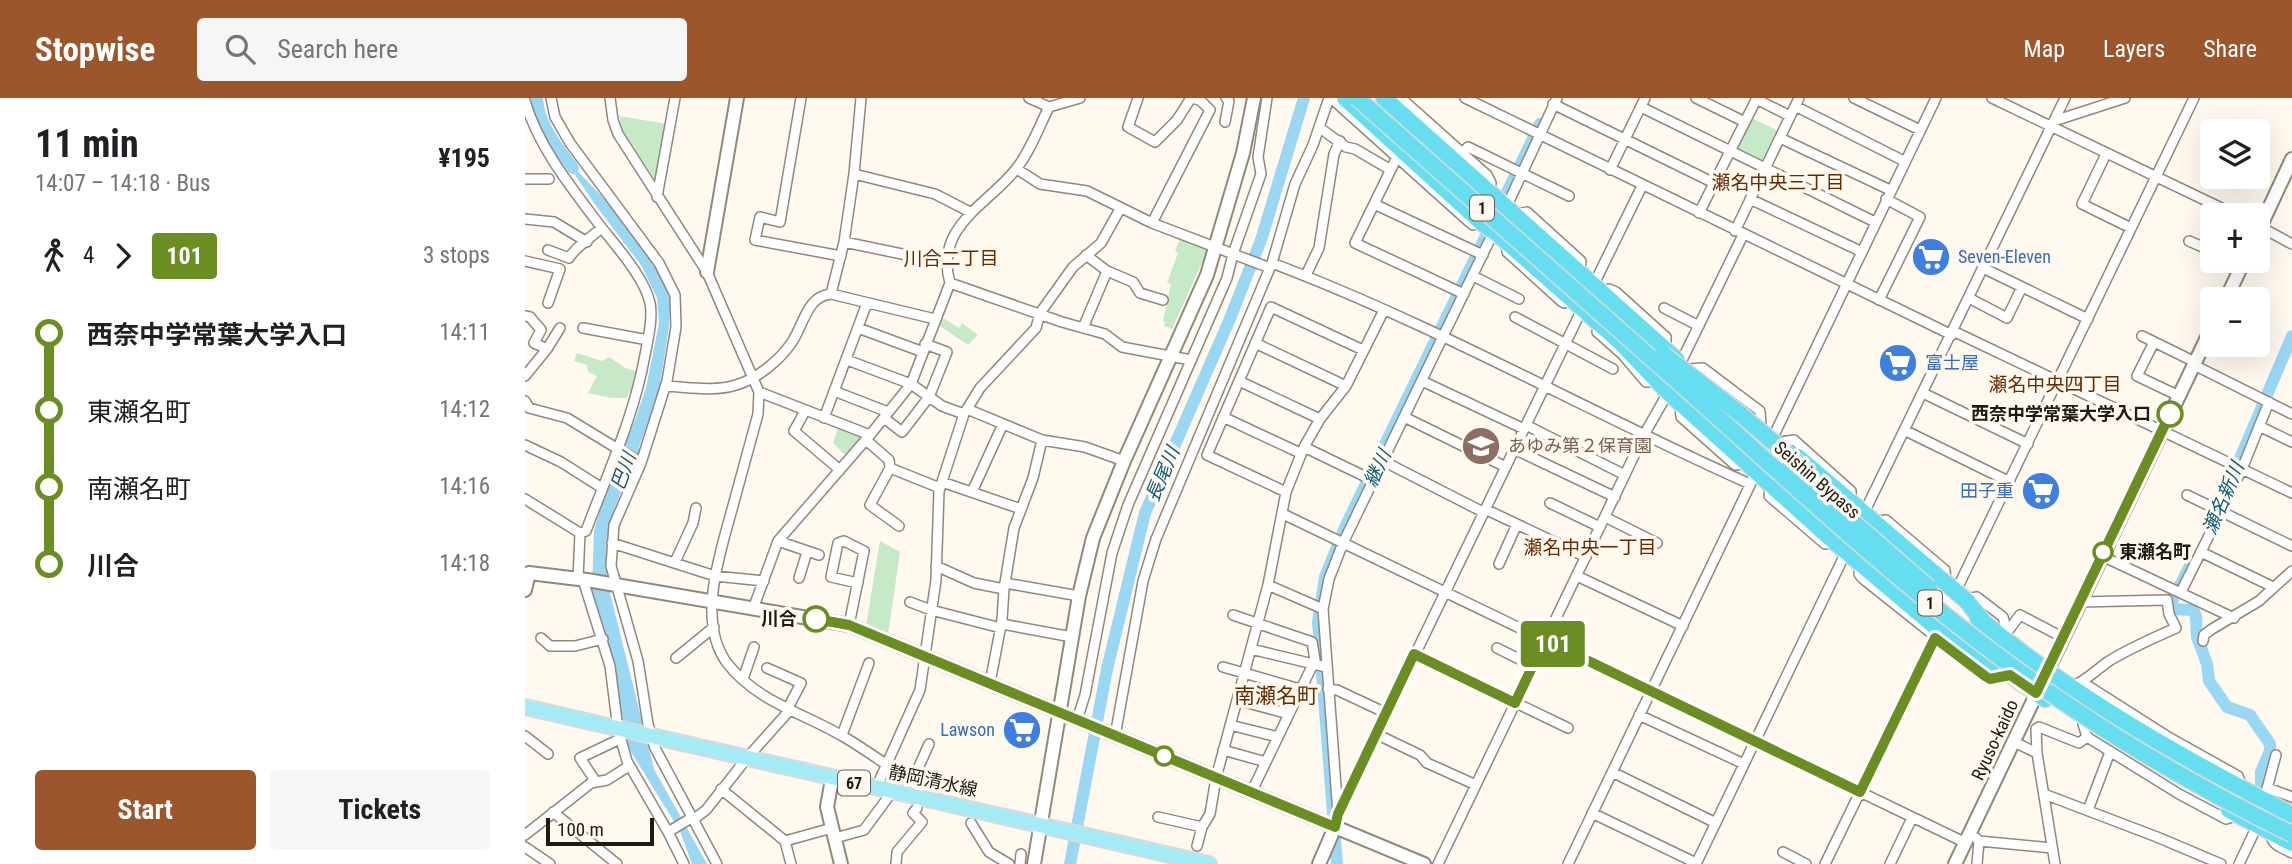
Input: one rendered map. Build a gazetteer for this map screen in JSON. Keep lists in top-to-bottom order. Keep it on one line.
{"streets":{"highway":["1","Seishin Bypass"],"main road":["静岡清水線","67"],"street":["Ryuso-kaido"]},"crossings":[["1","Seishin Bypass"],["1","Ryuso-kaido"]],"districts":["瀬名中央三丁目","川合二丁目","瀬名中央四丁目","瀬名中央一丁目","南瀬名町"],"water":["継川","巴川","長尾川","瀬名新川"],"places":{"supermarket":["Seven-Eleven","富士屋","田子重","Lawson"],"other":["西奈中学常葉大学入口","東瀬名町","川合"],"school or university":["あゆみ第２保育園"]},"lines":["bus line 101"],"scale_bar":"100 m","page":{"header":"Stopwise","search":"Search here","nav":["Map","Layers","Share"],"heading":["11 min","14:07 – 14:18 · Bus","¥195"],"on_map":"101","map_buttons":["+","−"],"legs":["4","101","3 stops"],"list":[{"name":"西奈中学常葉大学入口","value":"14:11"},{"name":"東瀬名町","value":"14:12"},{"name":"南瀬名町","value":"14:16"},{"name":"川合","value":"14:18"}],"buttons":["Start","Tickets"],"scale":"100 m"}}
